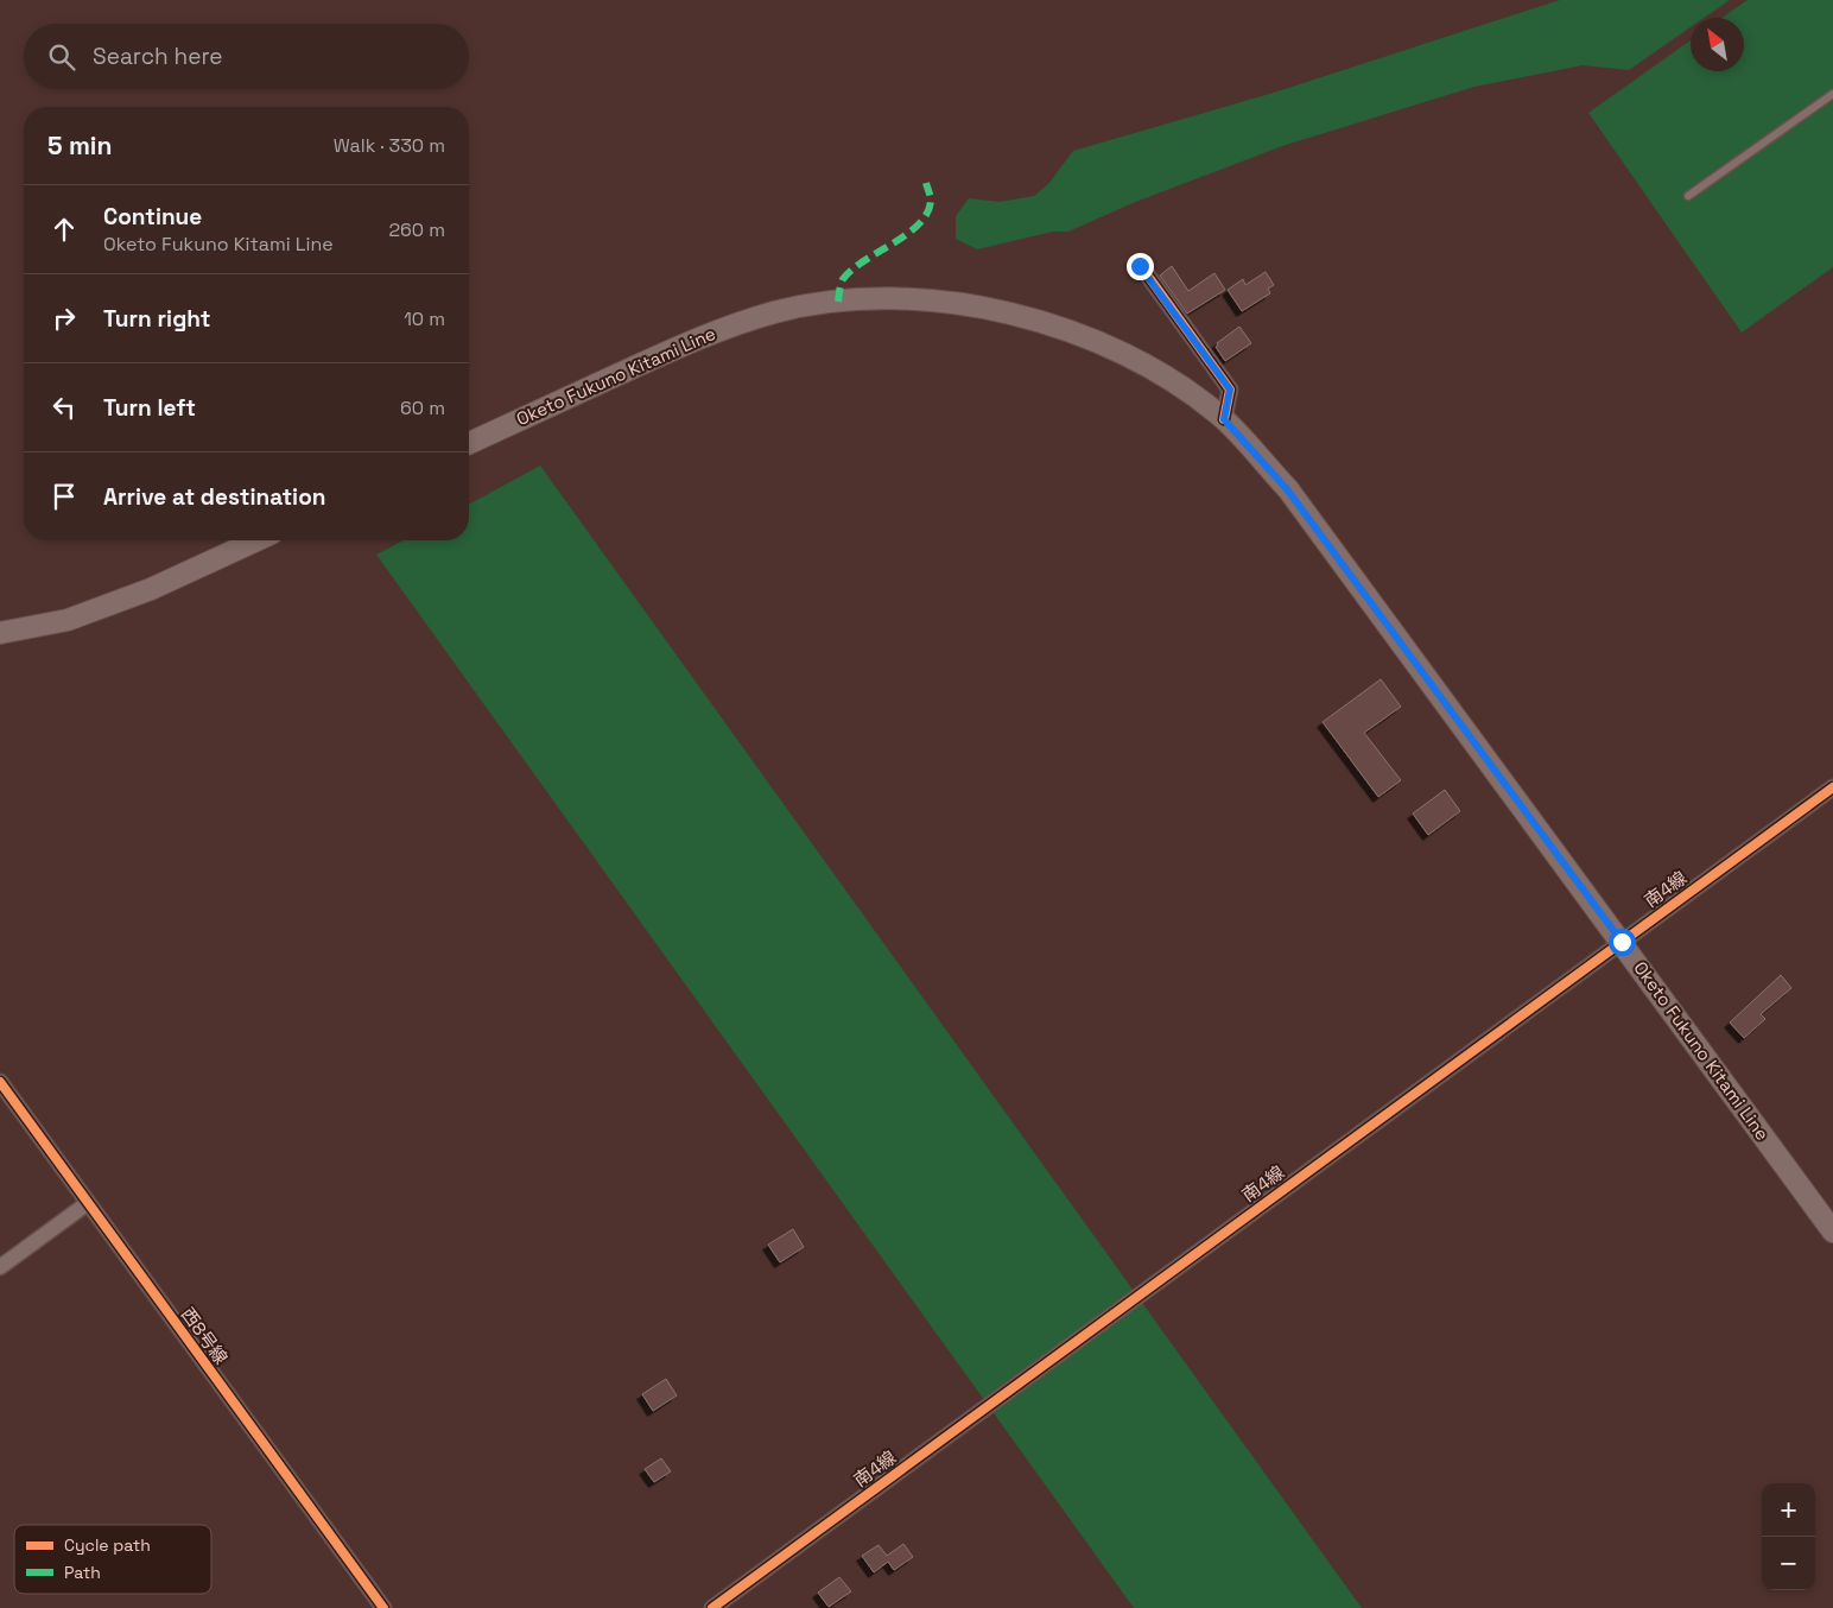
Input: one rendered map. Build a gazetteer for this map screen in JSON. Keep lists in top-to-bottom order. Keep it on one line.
{"streets":{"main road":["Oketo Fukuno Kitami Line"],"street":["南4線","西8号線"]},"crossings":[["Oketo Fukuno Kitami Line","南4線"]],"legend":["Cycle path","Path"],"north":"top left","page":{"search":"Search here","heading":["5 min","Walk · 330 m"],"list":[["Continue","Oketo Fukuno Kitami Line","260 m"],["Turn right","10 m"],["Turn left","60 m"],"Arrive at destination"],"map_buttons":["+","−"]}}
